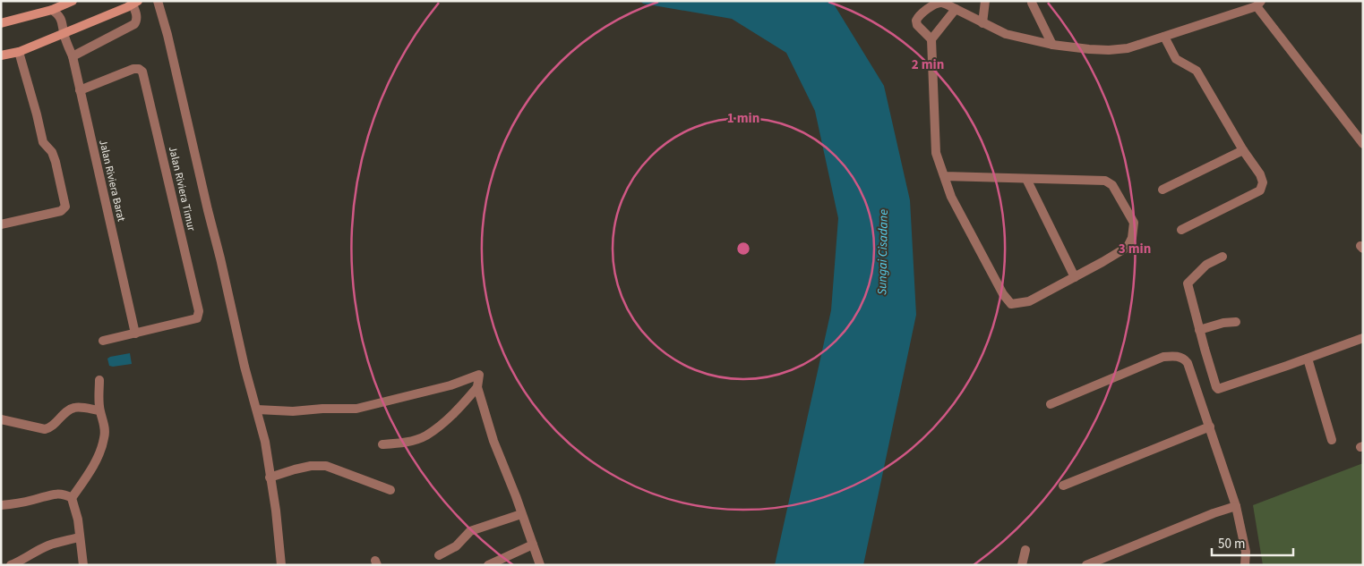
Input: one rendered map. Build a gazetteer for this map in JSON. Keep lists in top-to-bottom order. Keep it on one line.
{"streets":{"street":["Jalan Riviera Barat","Jalan Riviera Timur"]},"crossings":[["Jalan Riviera Barat","Jalan Riviera Timur"]],"water":["Sungai Cisadane"],"scale_bar":"50 m","rings":["2 min","1 min","3 min"]}
